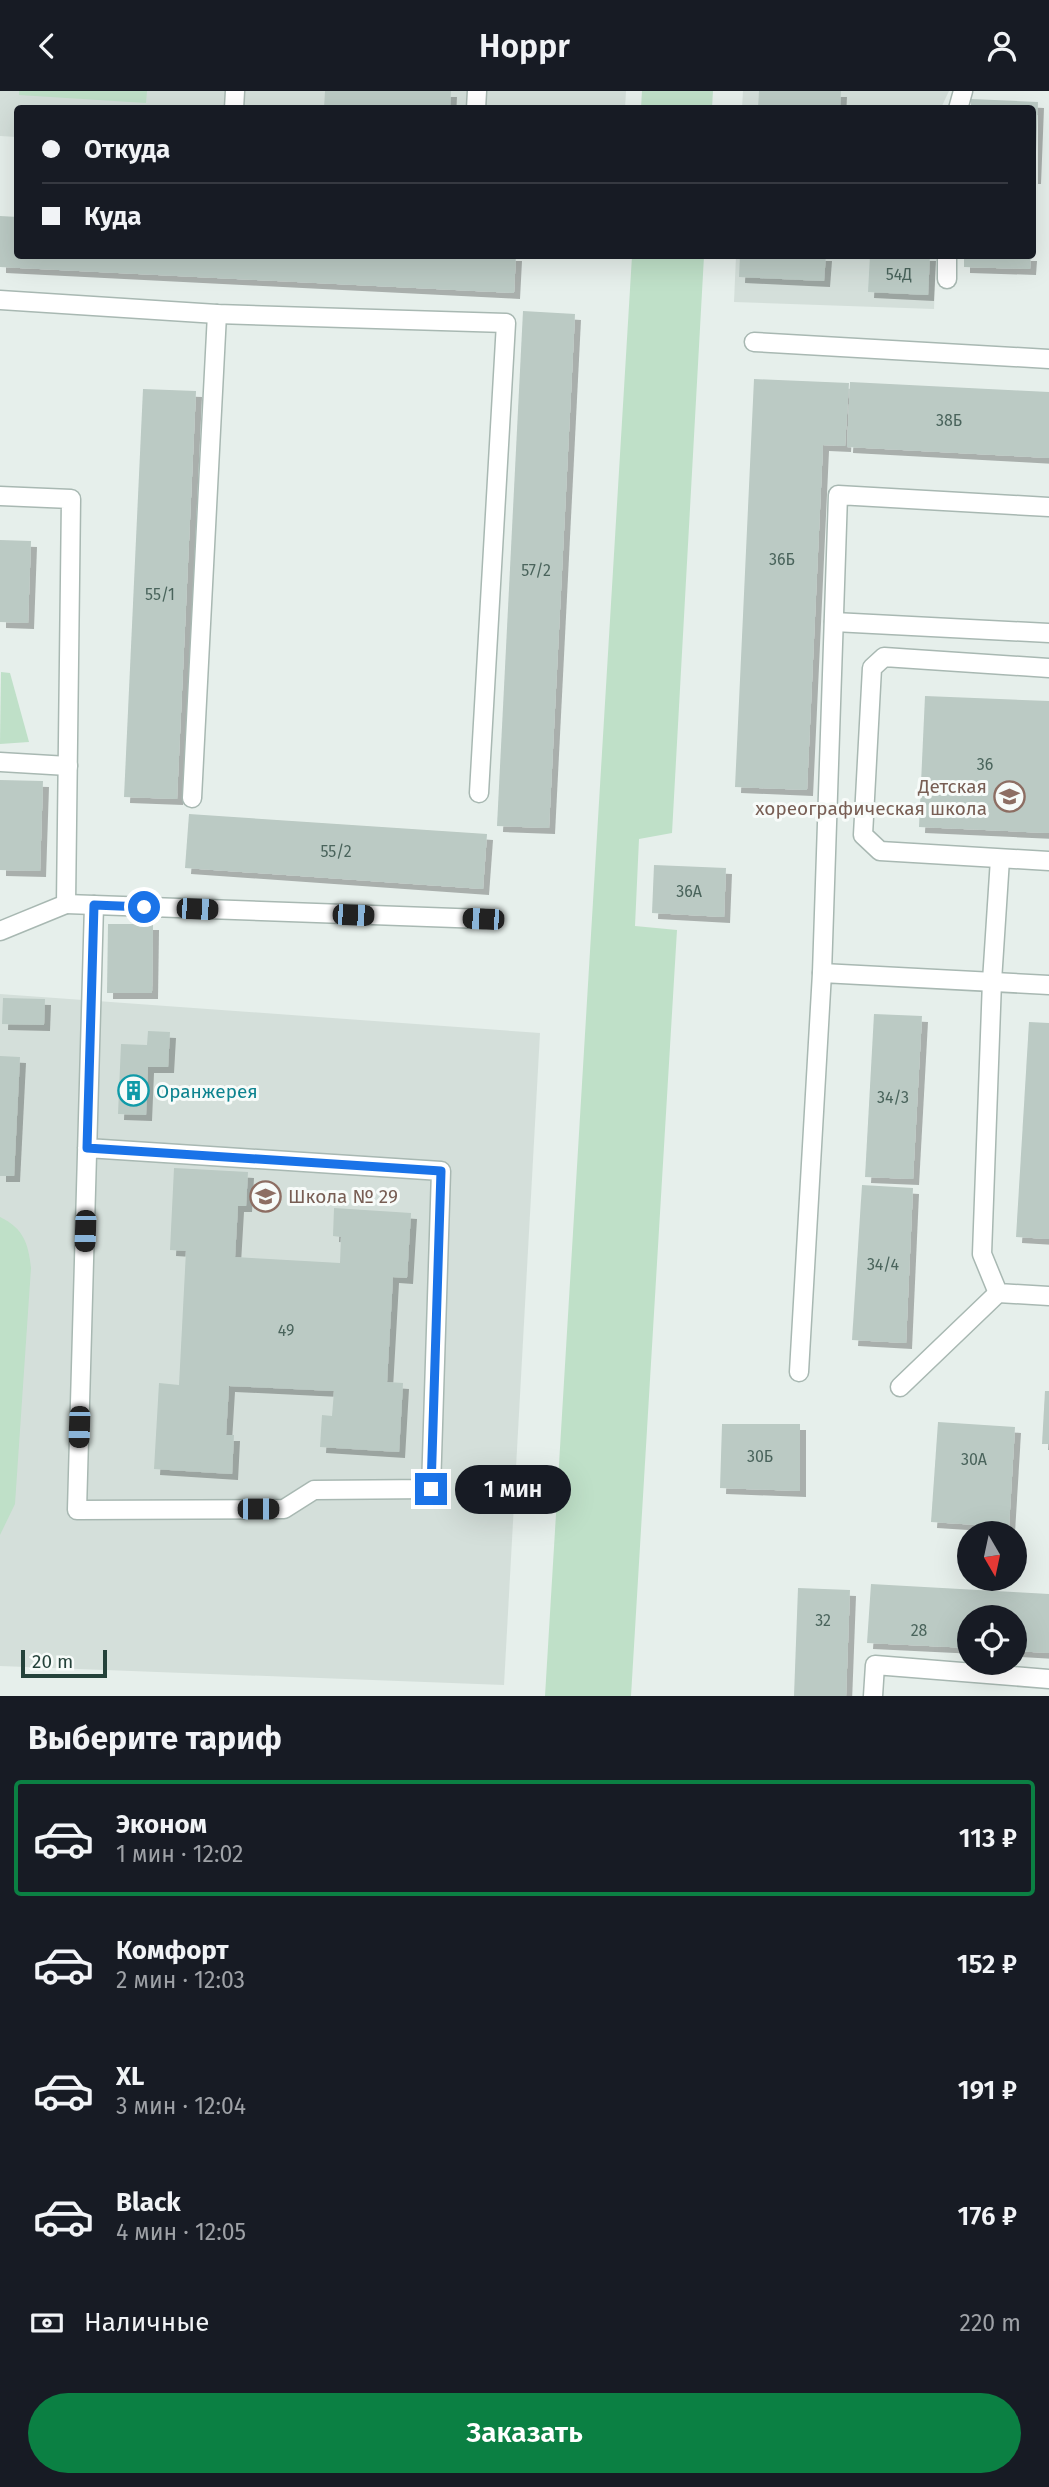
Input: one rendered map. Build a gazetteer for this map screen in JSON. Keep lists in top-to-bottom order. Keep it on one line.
{"places":{"school or university":["Детская хореографическая школа","Школа № 29"],"building":["Оранжерея"]},"house_numbers":["54Д","38Б","36Б","57/2","55/1","36","55/2","36А","34/3","34/4","49","30Б","30А","32","28"],"scale_bar":"20 m","north":"bottom","page":{"header":"Hoppr","banner":["Откуда","Куда"],"bubble":"1 мин","scale":"20 m","heading":"Выберите тариф","list":[{"name":"Эконом","note":"1 мин · 12:02","value":"113 ₽"},{"name":"Комфорт","note":"2 мин · 12:03","value":"152 ₽"},{"name":"XL","note":"3 мин · 12:04","value":"191 ₽"},{"name":"Black","note":"4 мин · 12:05","value":"176 ₽"}],"pay":["Наличные","220 m"],"buttons":"Заказать"}}
